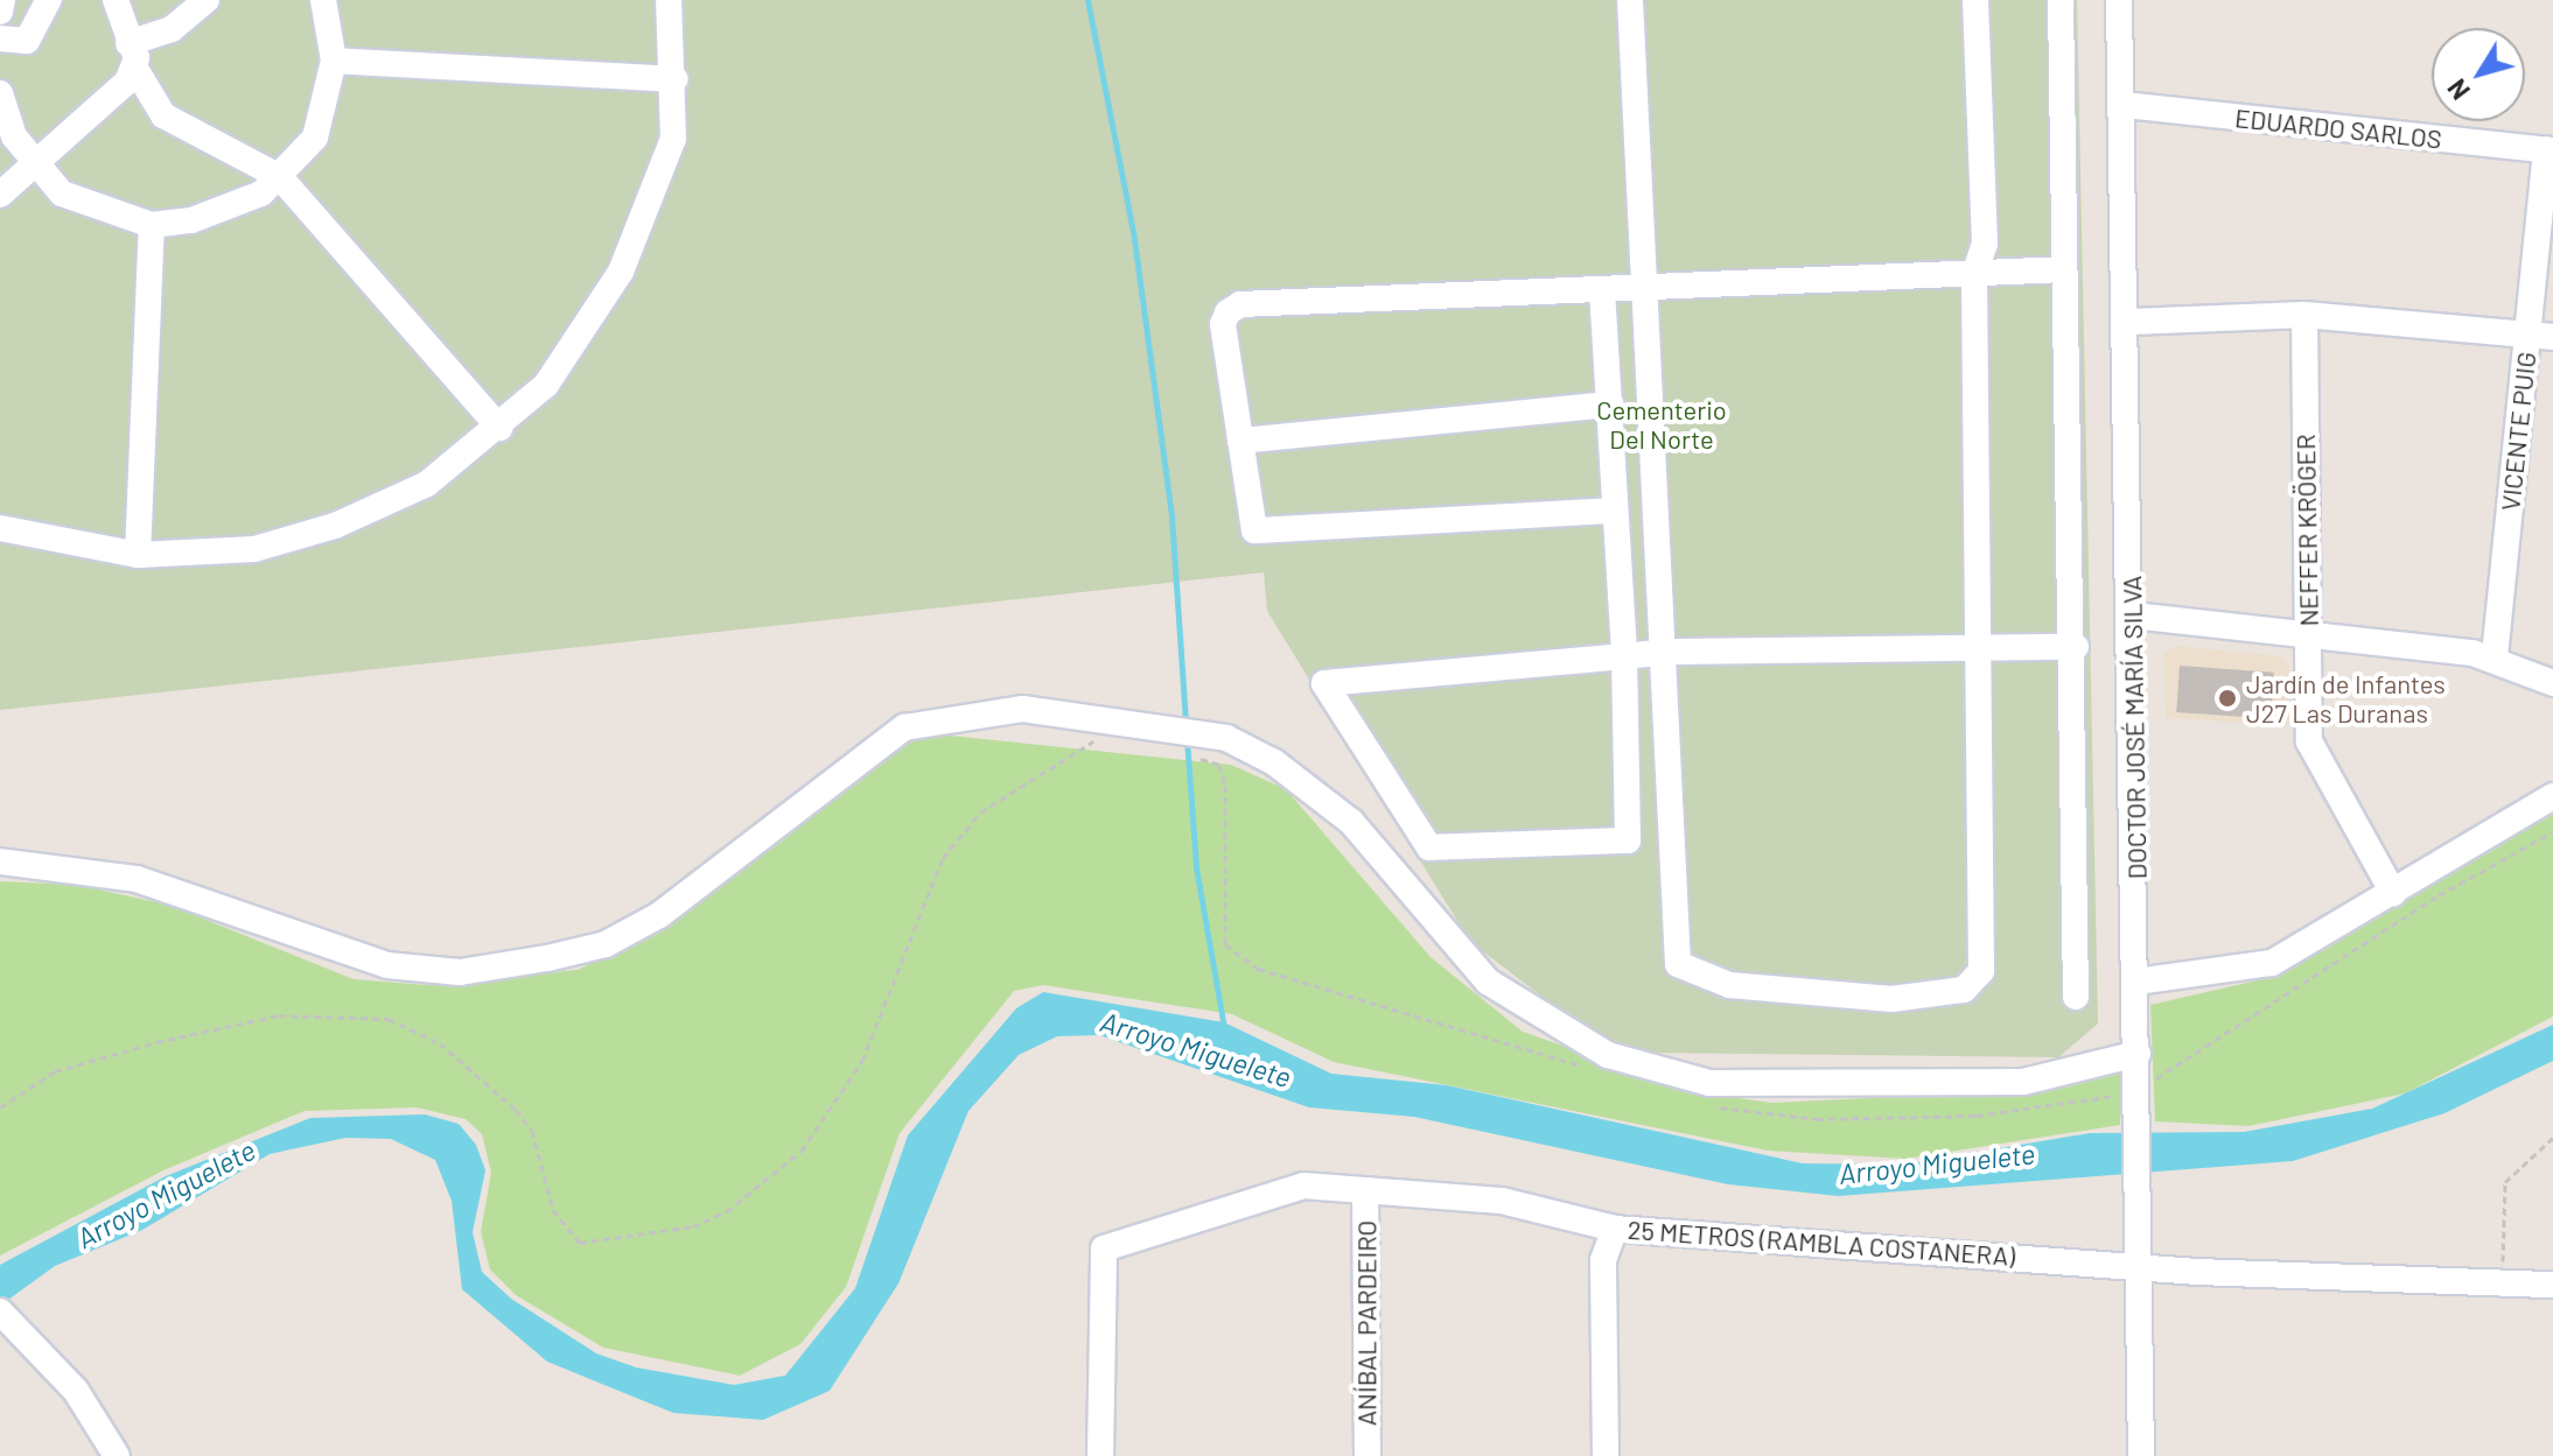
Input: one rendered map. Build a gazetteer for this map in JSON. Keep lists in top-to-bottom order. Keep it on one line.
{"streets":{"street":["EDUARDO SARLOS","VICENTE PUIG","NEFFER KRÖGER","DOCTOR JOSÉ MARÍA SILVA","25 METROS (RAMBLA COSTANERA)","ANÍBAL PARDEIRO"]},"crossings":[["EDUARDO SARLOS","VICENTE PUIG"],["EDUARDO SARLOS","DOCTOR JOSÉ MARÍA SILVA"],["DOCTOR JOSÉ MARÍA SILVA","25 METROS (RAMBLA COSTANERA)"],["25 METROS (RAMBLA COSTANERA)","ANÍBAL PARDEIRO"]],"water":["Arroyo Miguelete"],"parks":["Cementerio Del Norte"],"places":["Jardín de Infantes J27 Las Duranas"],"north":"bottom left"}
